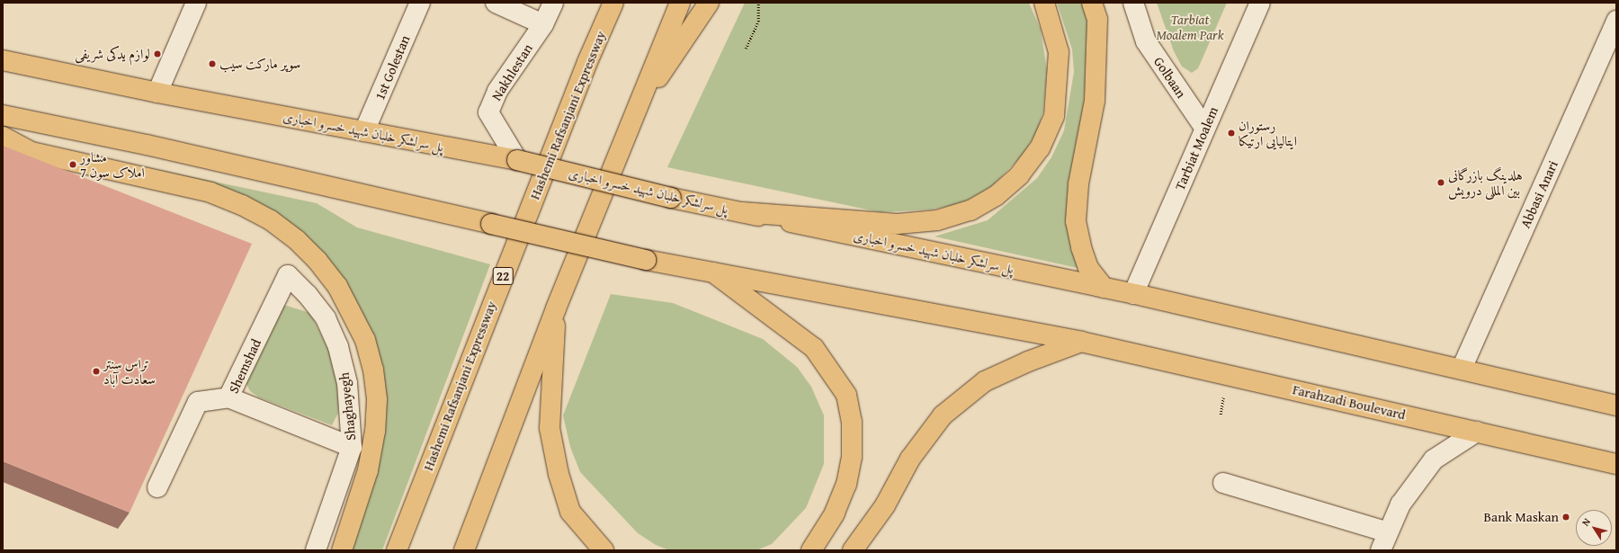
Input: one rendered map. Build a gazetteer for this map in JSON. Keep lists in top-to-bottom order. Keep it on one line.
{"streets":{"main road":["Hashemi Rafsanjani Expressway","پل سرلشکر خلبان شهید خسرو اخباری","22","Farahzadi Boulevard"],"street":["1st Golestan","Nakhlestan","Golbaan","Tarbiat Moalem","Abbasi Anari","Shemshad","Shaghayegh"]},"crossings":[["1st Golestan","پل سرلشکر خلبان شهید خسرو اخباری"],["Nakhlestan","پل سرلشکر خلبان شهید خسرو اخباری"],["Golbaan","Tarbiat Moalem"],["Shemshad","Shaghayegh"]],"parks":["Tarbiat Moalem Park"],"places":["لوازم یدکی شریفی","سوپر مارکت سیب","رستوران ایتالیایی ارتیکا","مشاور املاک سون 7","هلدینگ بازرگانی بین المللی درویش","تراس سنتر سعادت آباد","Bank Maskan"],"north":"top left"}
